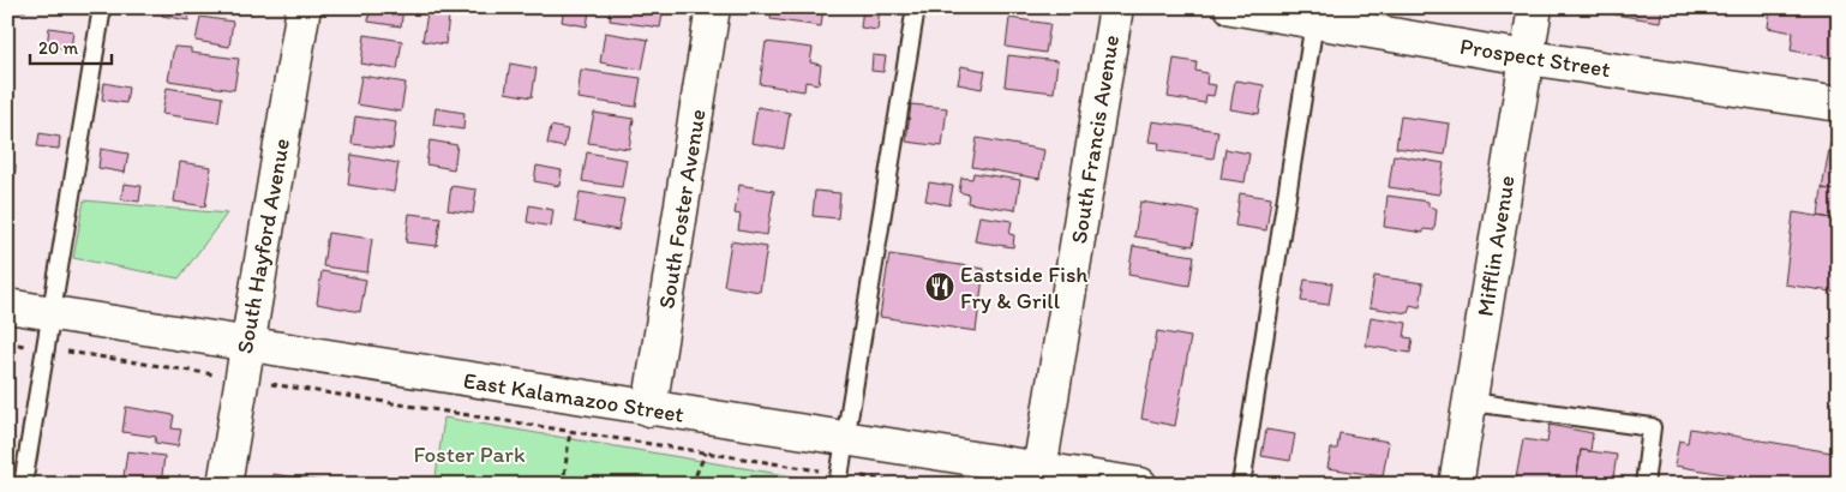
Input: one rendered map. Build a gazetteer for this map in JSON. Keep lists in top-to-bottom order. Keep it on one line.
{"streets":{"street":["Prospect Street","South Francis Avenue","South Foster Avenue","South Hayford Avenue","Mifflin Avenue","East Kalamazoo Street"]},"crossings":[["Prospect Street","Mifflin Avenue"],["South Francis Avenue","East Kalamazoo Street"],["South Foster Avenue","East Kalamazoo Street"],["South Hayford Avenue","East Kalamazoo Street"]],"parks":["Foster Park"],"places":{"restaurant":["Eastside Fish Fry & Grill"]},"scale_bar":"20 m"}
